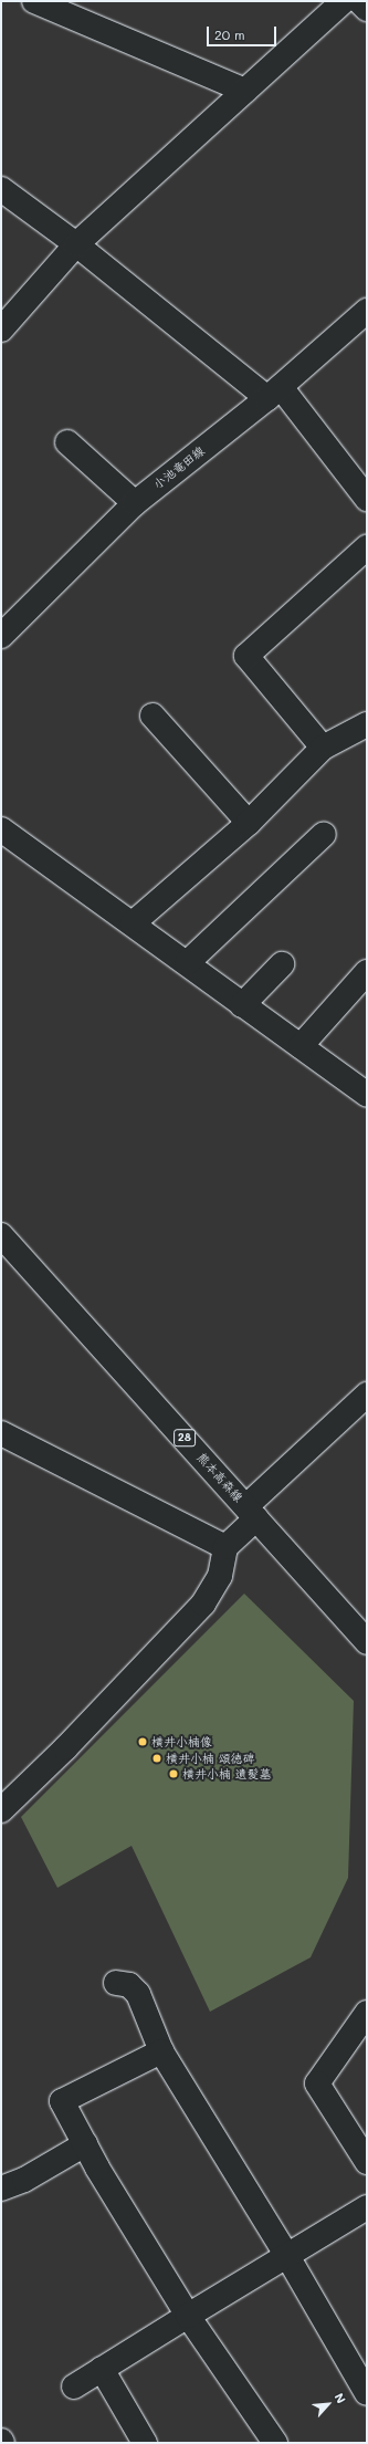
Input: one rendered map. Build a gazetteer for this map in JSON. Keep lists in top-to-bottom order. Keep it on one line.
{"streets":{"street":["小池竜田線","28","熊本高森線"]},"places":["横井小楠像","横井小楠 頌徳碑","横井小楠 遺髪墓"],"scale_bar":"20 m","north":"top right"}
